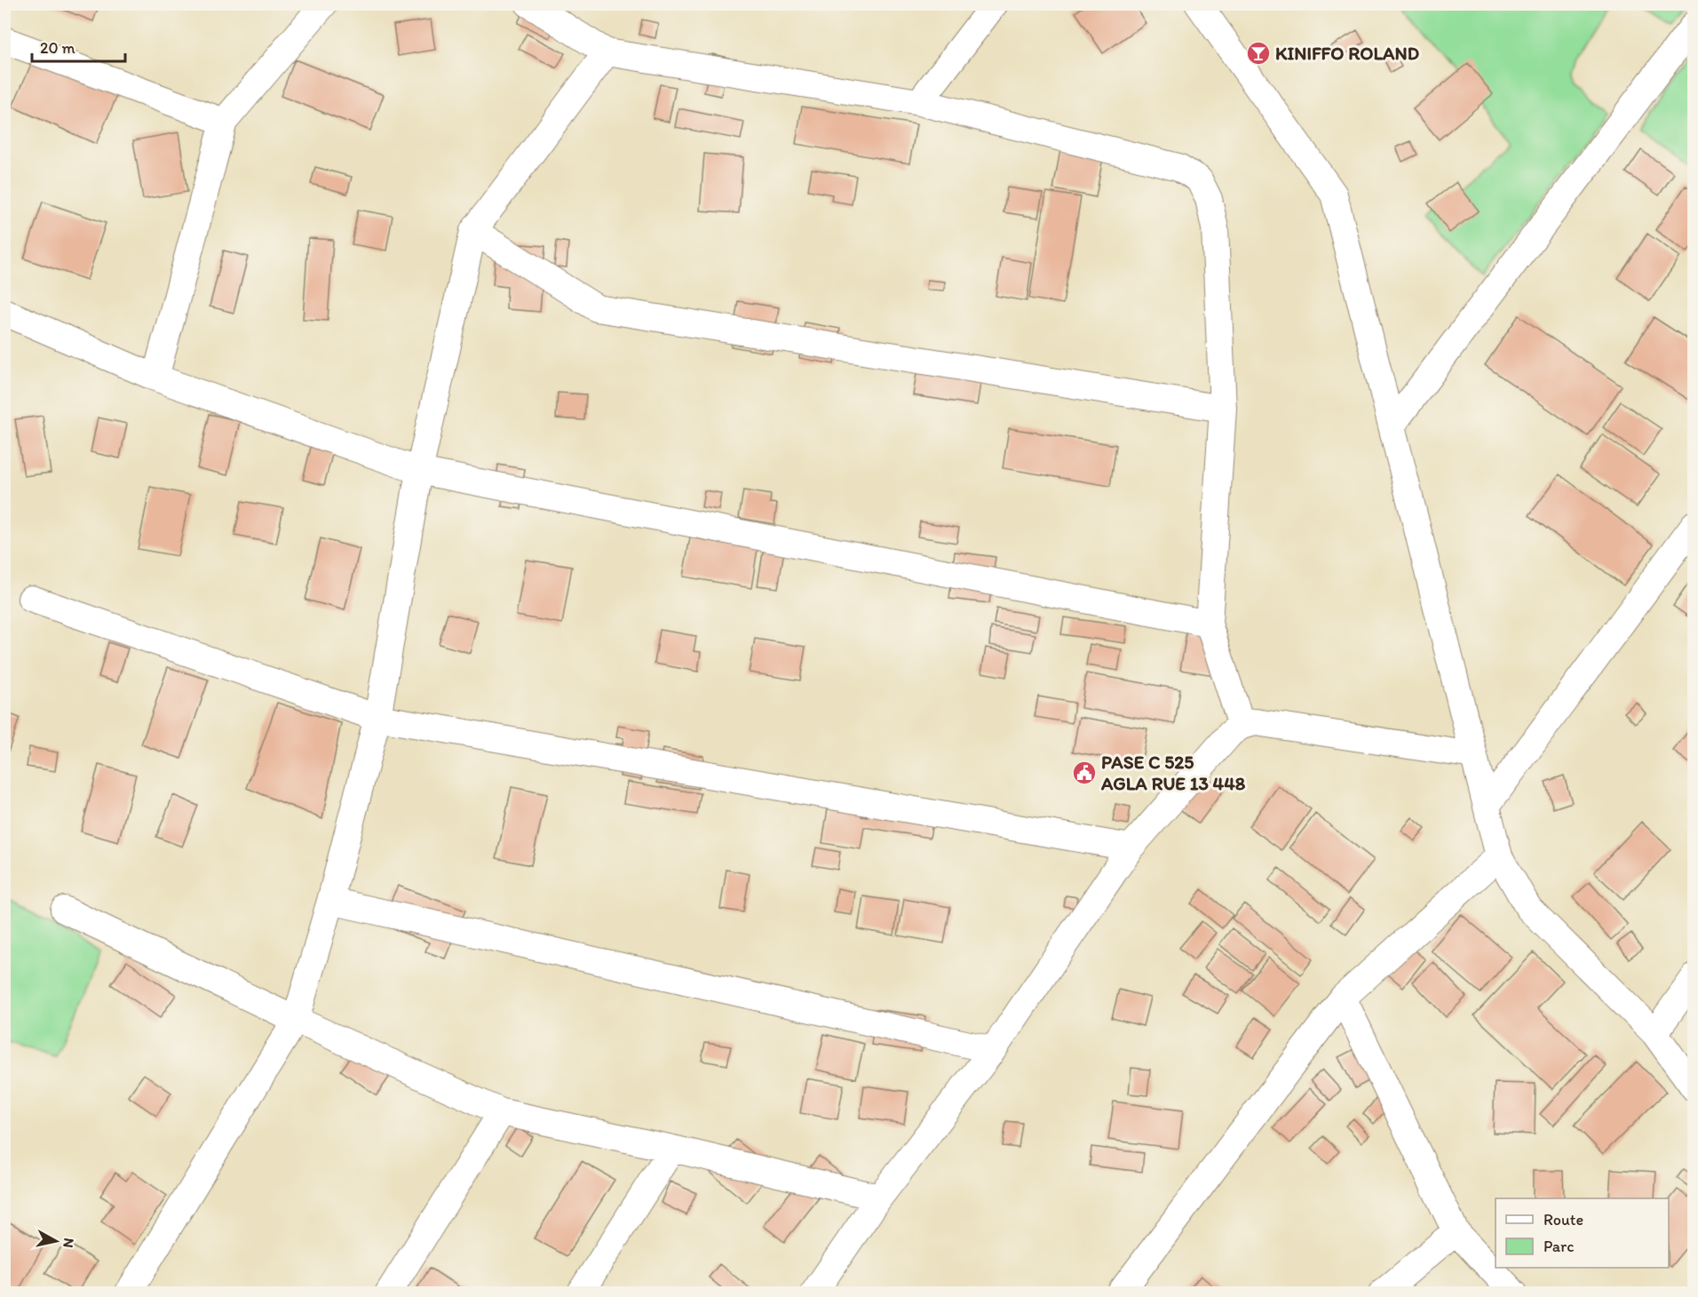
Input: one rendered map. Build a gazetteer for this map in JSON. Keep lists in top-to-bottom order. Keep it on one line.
{"places":{"bar":["KINIFFO ROLAND"],"public building":["PASE C 525 AGLA RUE 13 448"]},"legend":["Route","Parc"],"scale_bar":"20 m","north":"right"}
